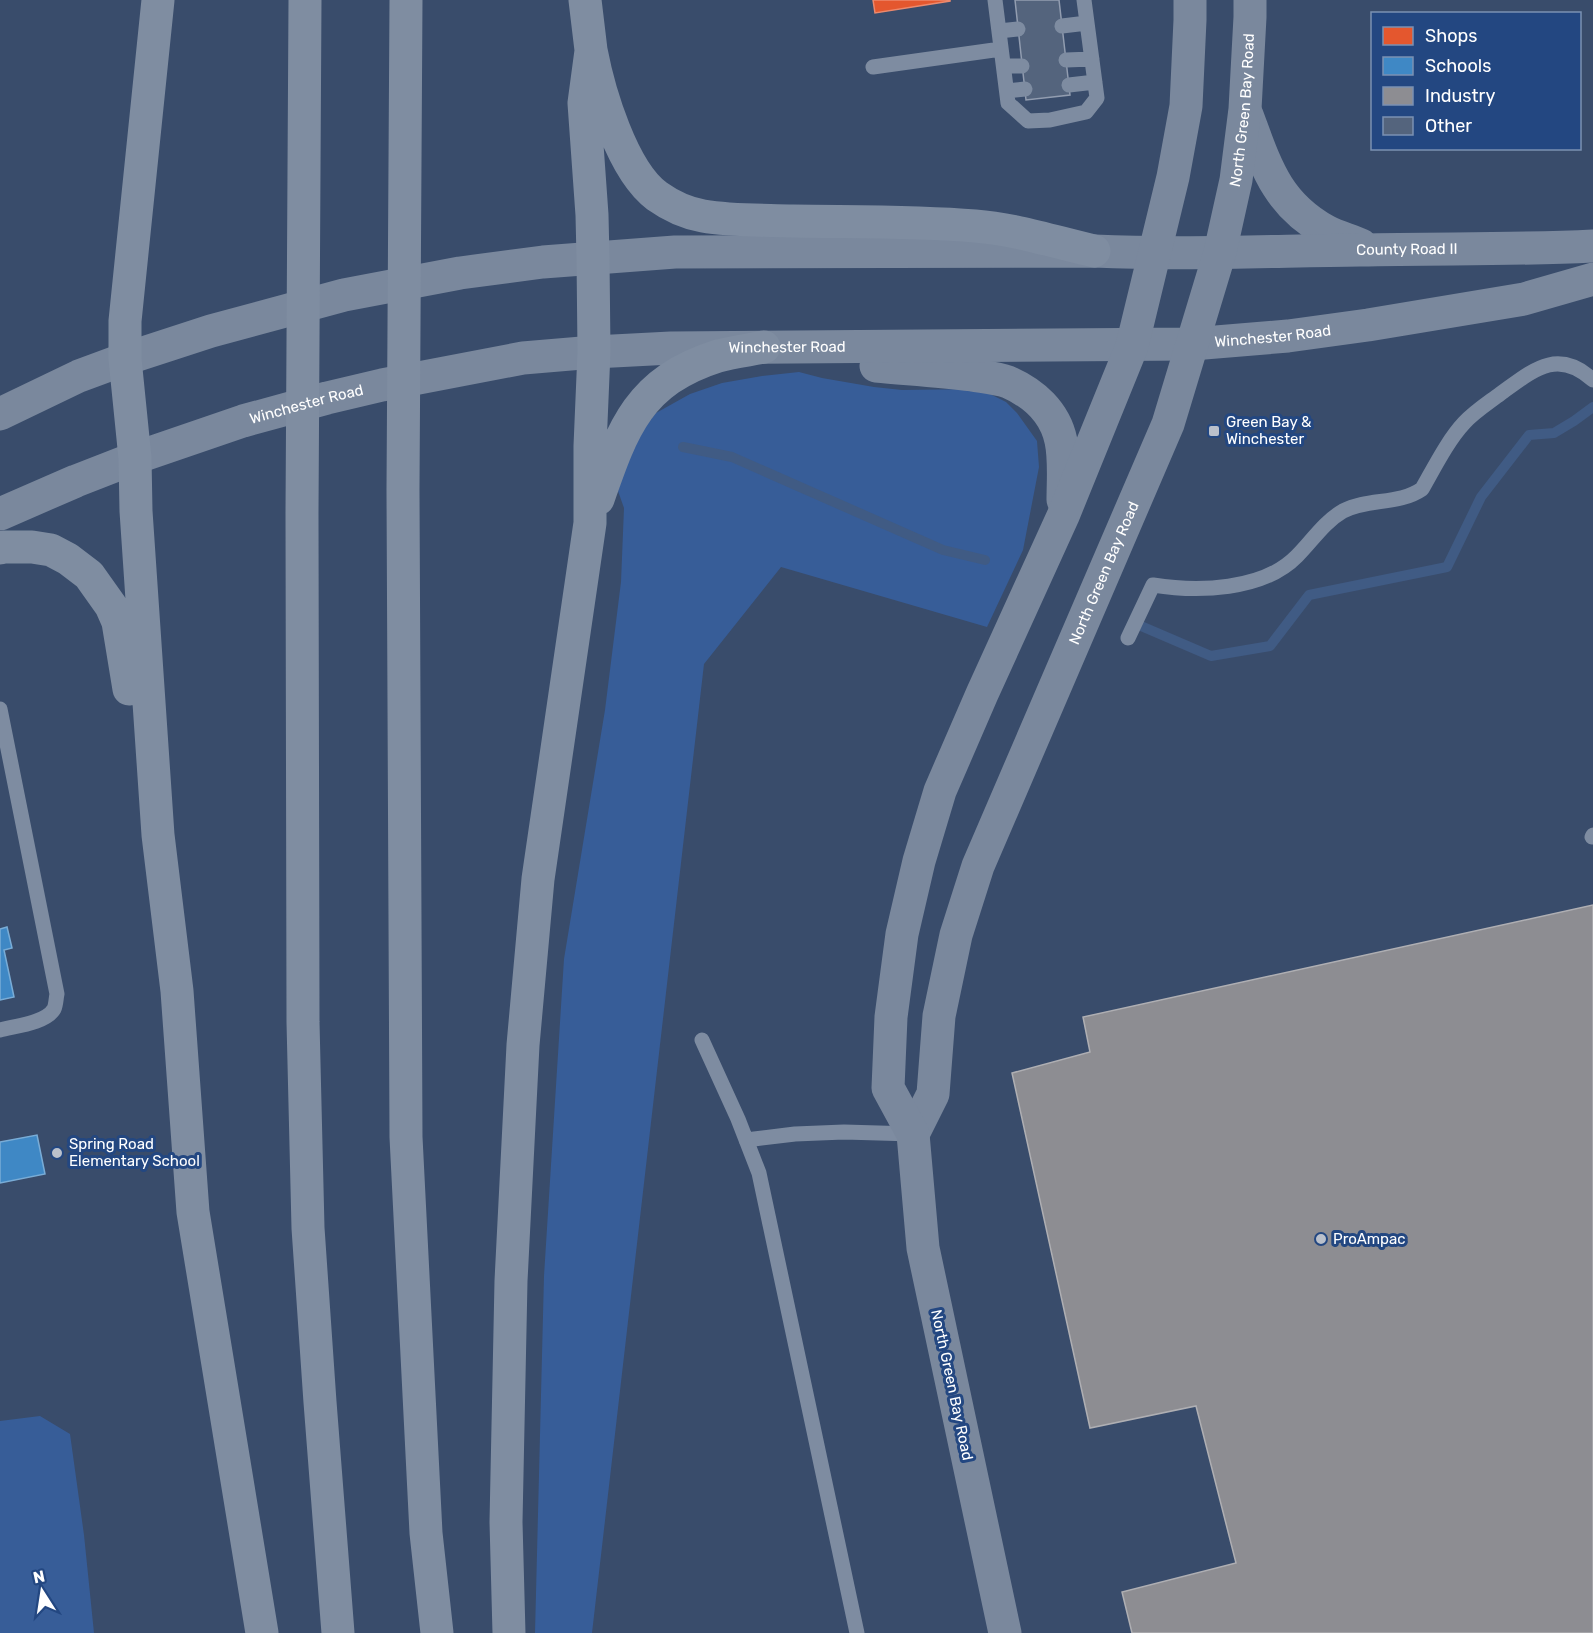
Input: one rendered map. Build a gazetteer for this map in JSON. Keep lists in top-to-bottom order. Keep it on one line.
{"streets":{"main road":["North Green Bay Road","County Road II","Winchester Road"]},"crossings":[["North Green Bay Road","County Road II"],["North Green Bay Road","Winchester Road"]],"places":{"transit":["Green Bay & Winchester"],"other":["Spring Road Elementary School","ProAmpac"]},"legend":["Shops","Schools","Industry","Other"],"north":"top"}
